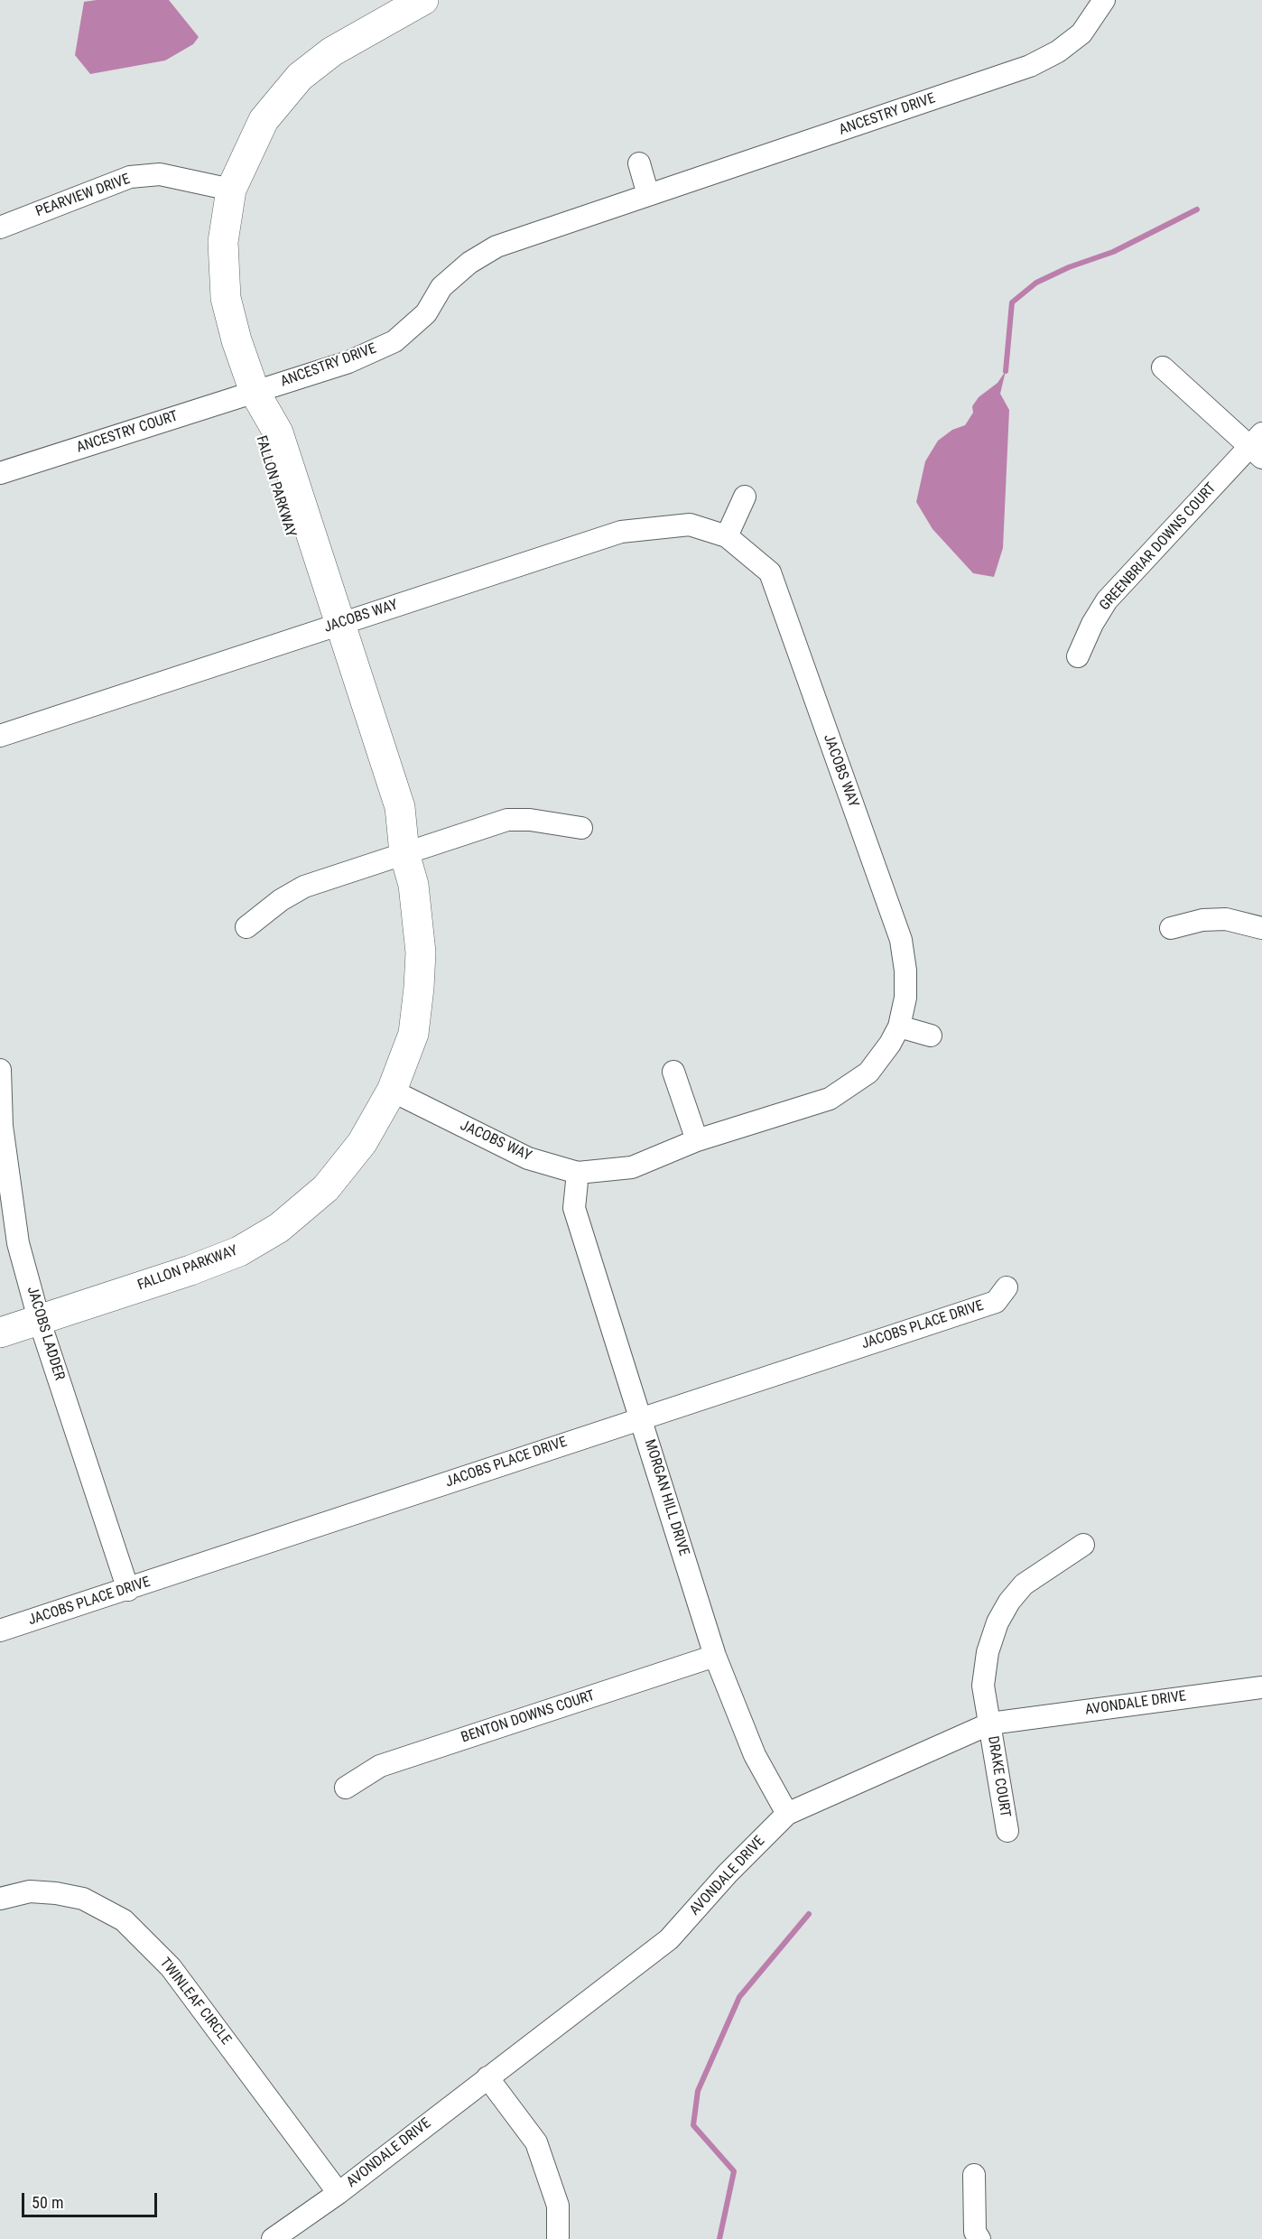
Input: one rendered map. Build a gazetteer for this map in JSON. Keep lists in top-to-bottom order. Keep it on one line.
{"streets":{"street":["ANCESTRY DRIVE","PEARVIEW DRIVE","ANCESTRY COURT","FALLON PARKWAY","GREENBRIAR DOWNS COURT","JACOBS WAY","JACOBS PLACE DRIVE","JACOBS LADDER","MORGAN HILL DRIVE","AVONDALE DRIVE","BENTON DOWNS COURT","DRAKE COURT","TWINLEAF CIRCLE"]},"crossings":[["ANCESTRY DRIVE","ANCESTRY COURT"],["ANCESTRY DRIVE","FALLON PARKWAY"],["PEARVIEW DRIVE","FALLON PARKWAY"],["ANCESTRY COURT","FALLON PARKWAY"],["FALLON PARKWAY","JACOBS WAY"],["FALLON PARKWAY","JACOBS LADDER"],["JACOBS WAY","MORGAN HILL DRIVE"],["JACOBS PLACE DRIVE","JACOBS LADDER"],["JACOBS PLACE DRIVE","MORGAN HILL DRIVE"],["MORGAN HILL DRIVE","AVONDALE DRIVE"],["MORGAN HILL DRIVE","BENTON DOWNS COURT"],["AVONDALE DRIVE","DRAKE COURT"],["AVONDALE DRIVE","TWINLEAF CIRCLE"]],"scale_bar":"50 m"}
